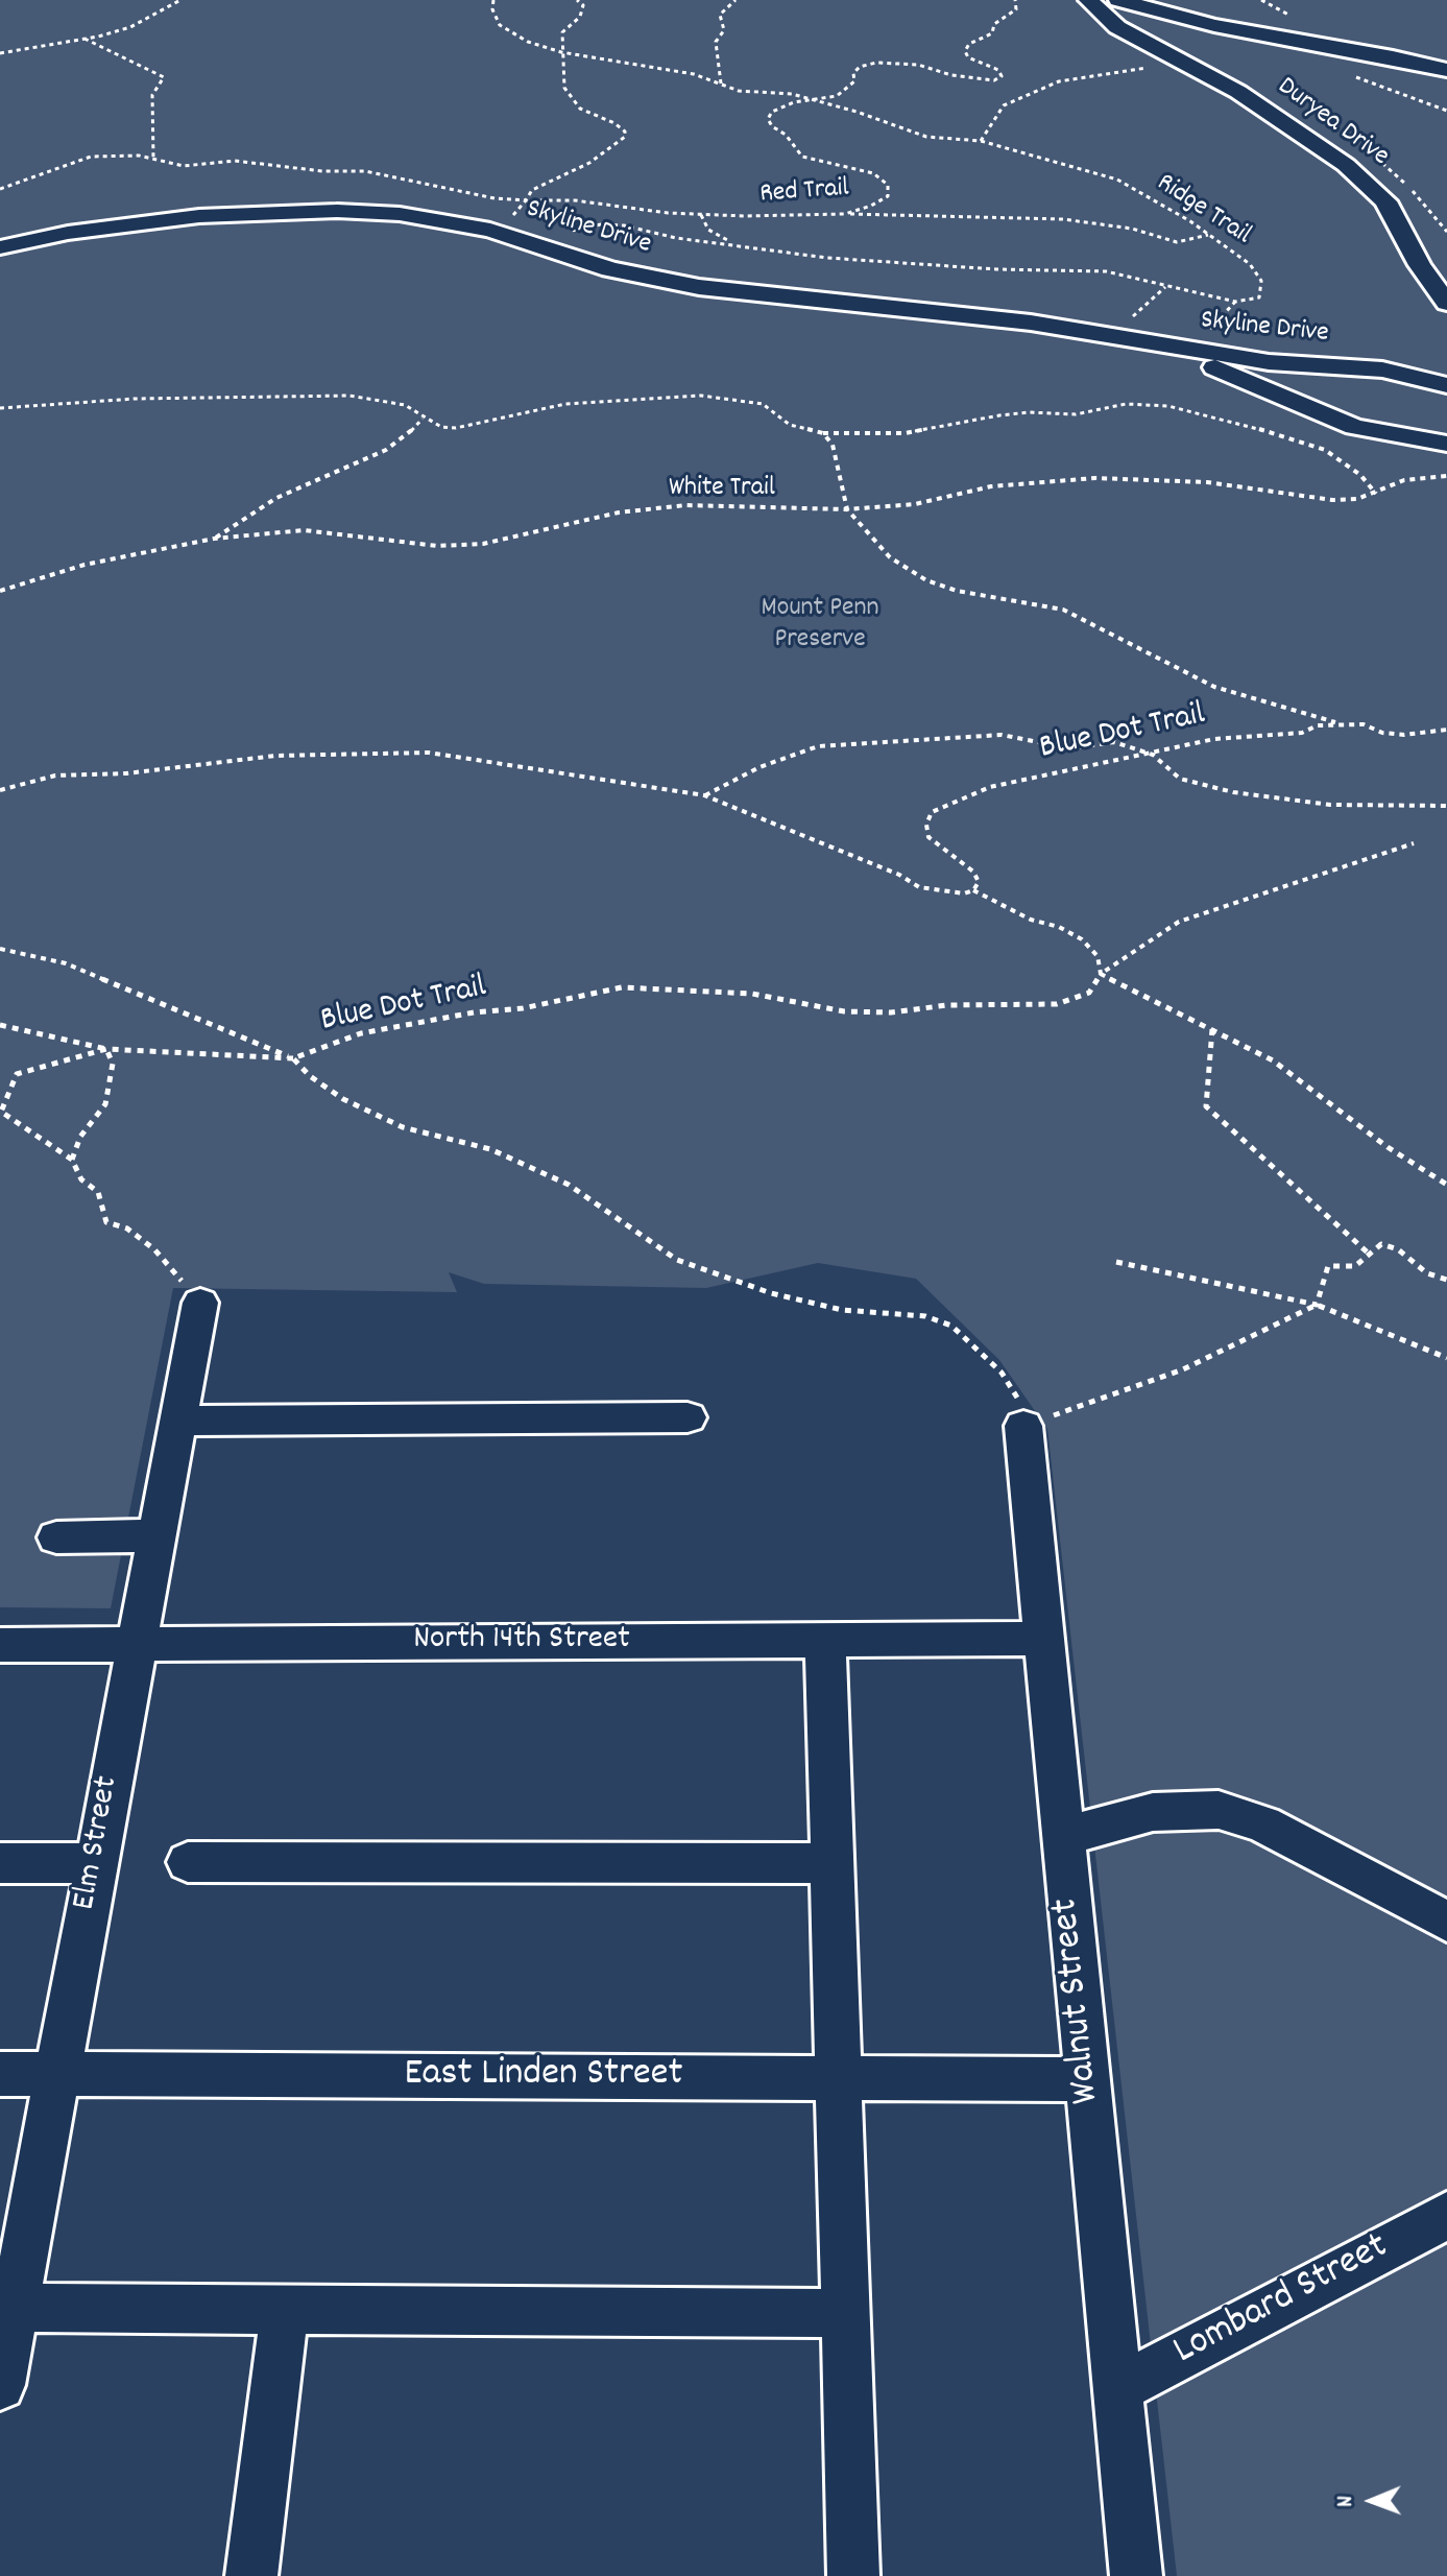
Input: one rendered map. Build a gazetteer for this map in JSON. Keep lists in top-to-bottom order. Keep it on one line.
{"streets":{"street":["Duryea Drive","Skyline Drive","North 14th Street","Elm Street","Walnut Street","East Linden Street","Lombard Street"],"path":["Red Trail","Ridge Trail","White Trail","Blue Dot Trail"]},"crossings":[["Red Trail","Ridge Trail"],["Ridge Trail","Skyline Drive"],["Blue Dot Trail","Walnut Street"],["North 14th Street","Elm Street"],["North 14th Street","Walnut Street"],["Elm Street","East Linden Street"],["Walnut Street","East Linden Street"],["Walnut Street","Lombard Street"]],"parks":["Mount Penn Preserve"],"north":"left"}
